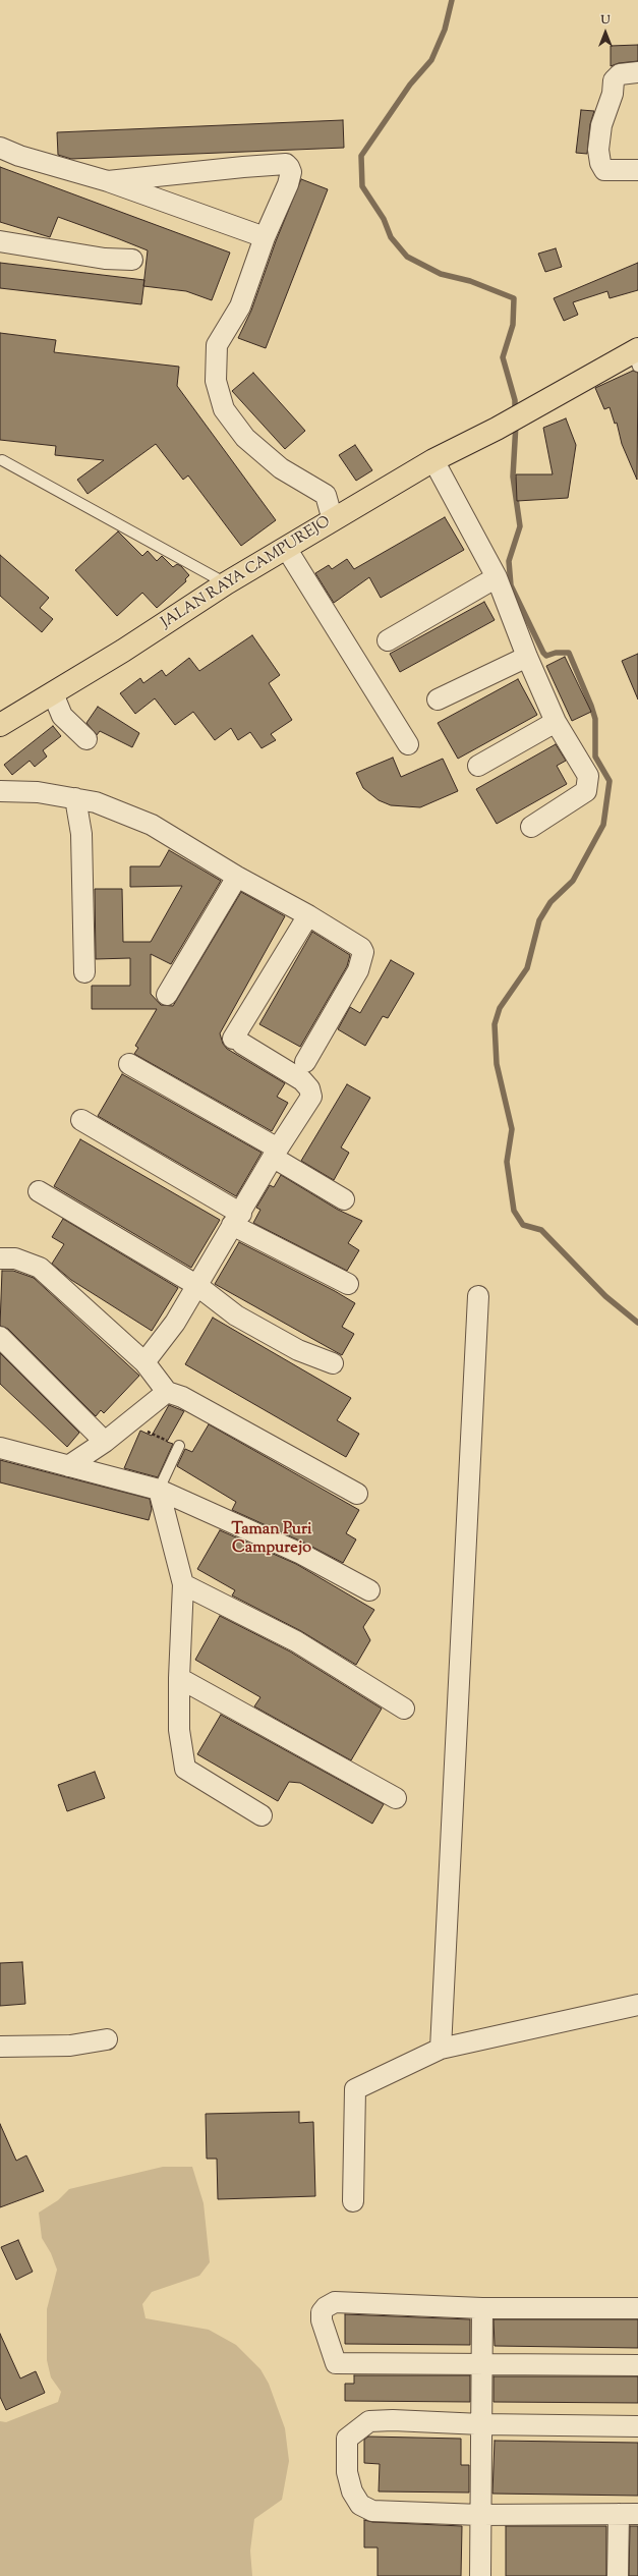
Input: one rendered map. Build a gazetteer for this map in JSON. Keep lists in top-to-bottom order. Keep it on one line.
{"streets":{"main road":["JALAN RAYA CAMPUREJO"]},"districts":["Taman Puri Campurejo"],"north":"top"}
